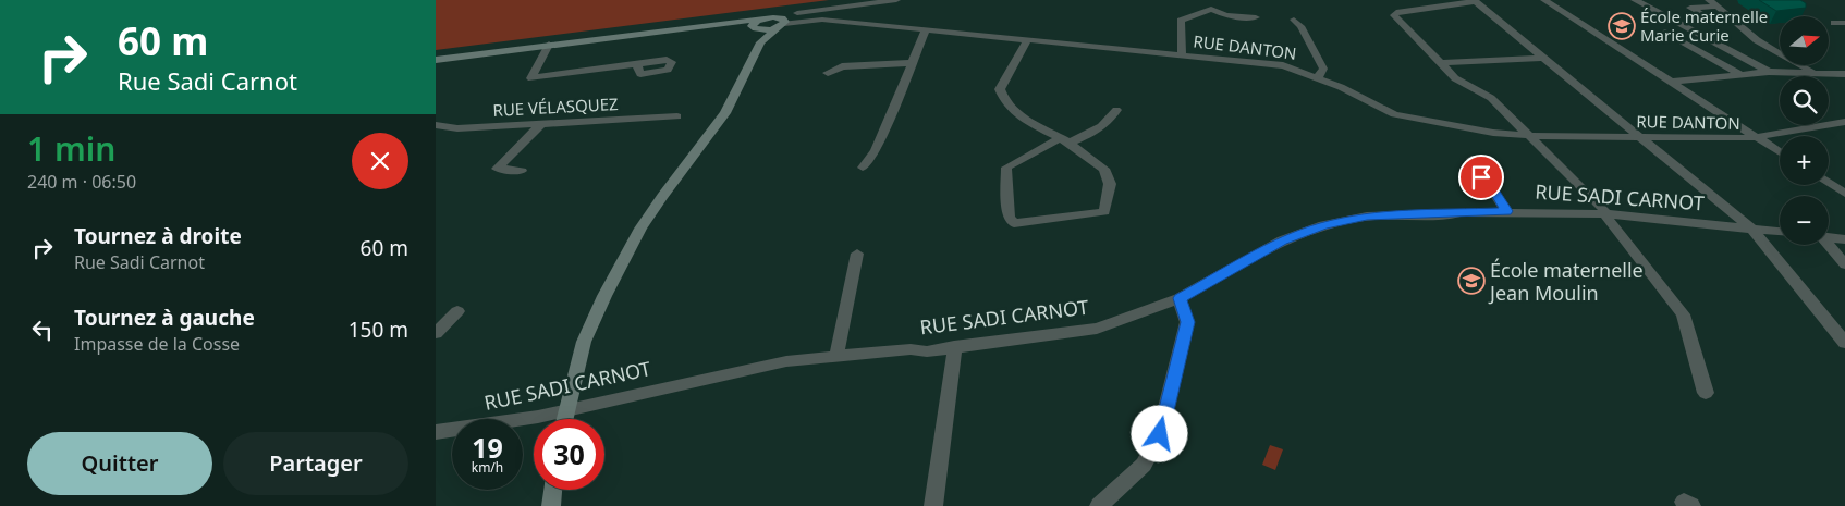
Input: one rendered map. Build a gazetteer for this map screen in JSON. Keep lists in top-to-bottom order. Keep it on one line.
{"streets":{"street":["RUE DANTON","RUE VÉLASQUEZ","RUE SADI CARNOT"]},"places":{"school or university":["École maternelle Marie Curie","École maternelle Jean Moulin"]},"north":"right","page":{"turn":["60 m","Rue Sadi Carnot"],"map_buttons":["+","−"],"heading":["1 min","240 m · 06:50"],"list":[{"name":"Tournez à droite","note":"Rue Sadi Carnot","value":"60 m"},{"name":"Tournez à gauche","note":"Impasse de la Cosse","value":"150 m"}],"speed":"19 km/h","limit":"30","buttons":["Quitter","Partager"]}}
